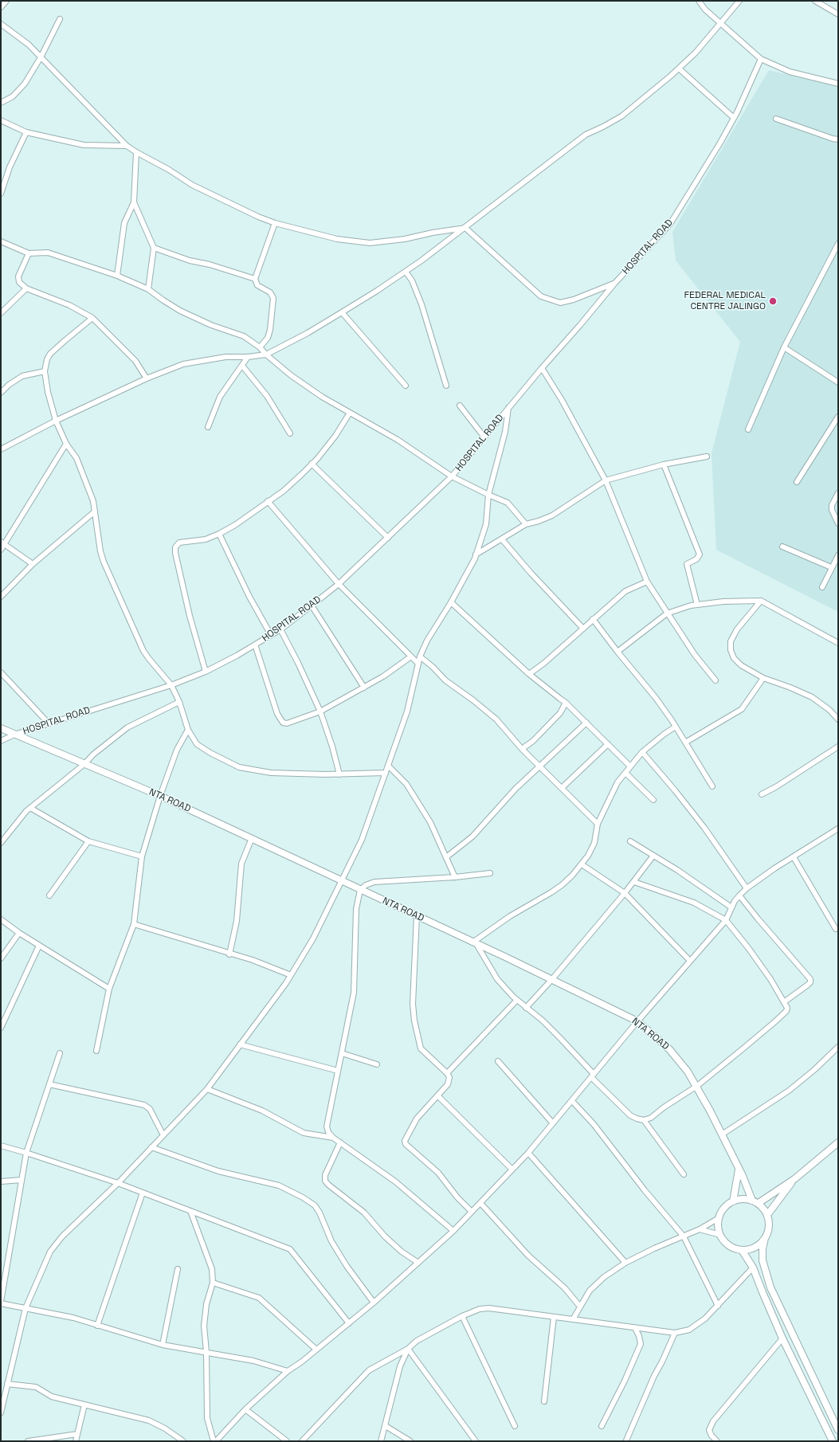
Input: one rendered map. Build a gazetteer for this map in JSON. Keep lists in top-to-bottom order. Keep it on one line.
{"streets":{"street":["HOSPITAL ROAD","NTA ROAD"]},"crossings":[["HOSPITAL ROAD","NTA ROAD"]],"places":["FEDERAL MEDICAL CENTRE JALINGO"]}
